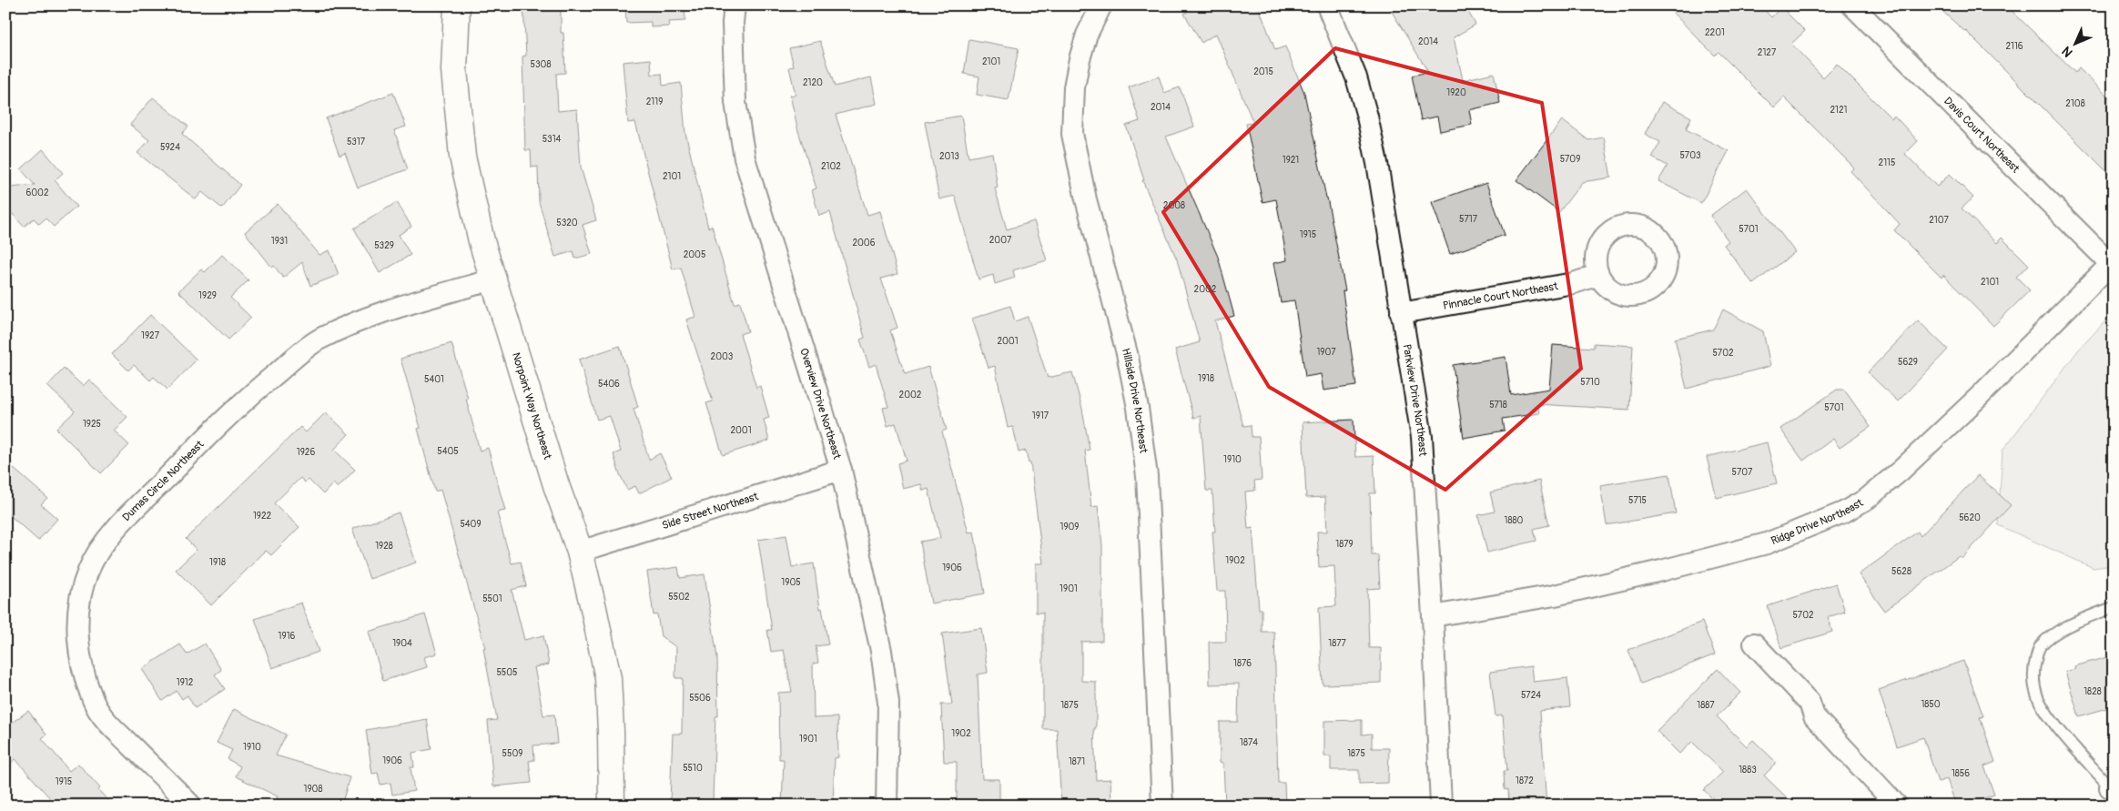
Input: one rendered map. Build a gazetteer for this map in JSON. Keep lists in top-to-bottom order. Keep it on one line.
{"streets":{"street":["Davis Court Northeast","Pinnacle Court Northeast","Hillside Drive Northeast","Parkview Drive Northeast","Overview Drive Northeast","Norpoint Way Northeast","Dumas Circle Northeast","Side Street Northeast","Ridge Drive Northeast"]},"crossings":[["Davis Court Northeast","Ridge Drive Northeast"],["Pinnacle Court Northeast","Parkview Drive Northeast"],["Parkview Drive Northeast","Ridge Drive Northeast"],["Overview Drive Northeast","Side Street Northeast"],["Norpoint Way Northeast","Dumas Circle Northeast"],["Norpoint Way Northeast","Side Street Northeast"]],"house_numbers":["2201","2014","2116","2127","2101","5308","2015","2120","1920","2119","2108","2014","2121","5314","5317","5924","5703","2013","5709","1921","2115","2102","2101","6002","2008","5717","2107","5320","5701","1915","2007","1931","2006","5329","2005","2101","2002","1929","1927","2001","1907","5702","2003","5629","1918","5401","5710","5406","2002","5718","5701","1917","1925","2001","5405","1926","1910","5707","5715","1922","5620","1880","5409","1909","1879","1928","1902","1918","1906","5628","1905","1901","5502","5501","5702","1916","1904","1877","1876","5505","1912","1828","5724","5506","1850","1875","1887","1902","1901","1874","1910","5509","1875","1906","1871","5510","1883","1856","1872","1915","1908"],"north":"bottom left"}
